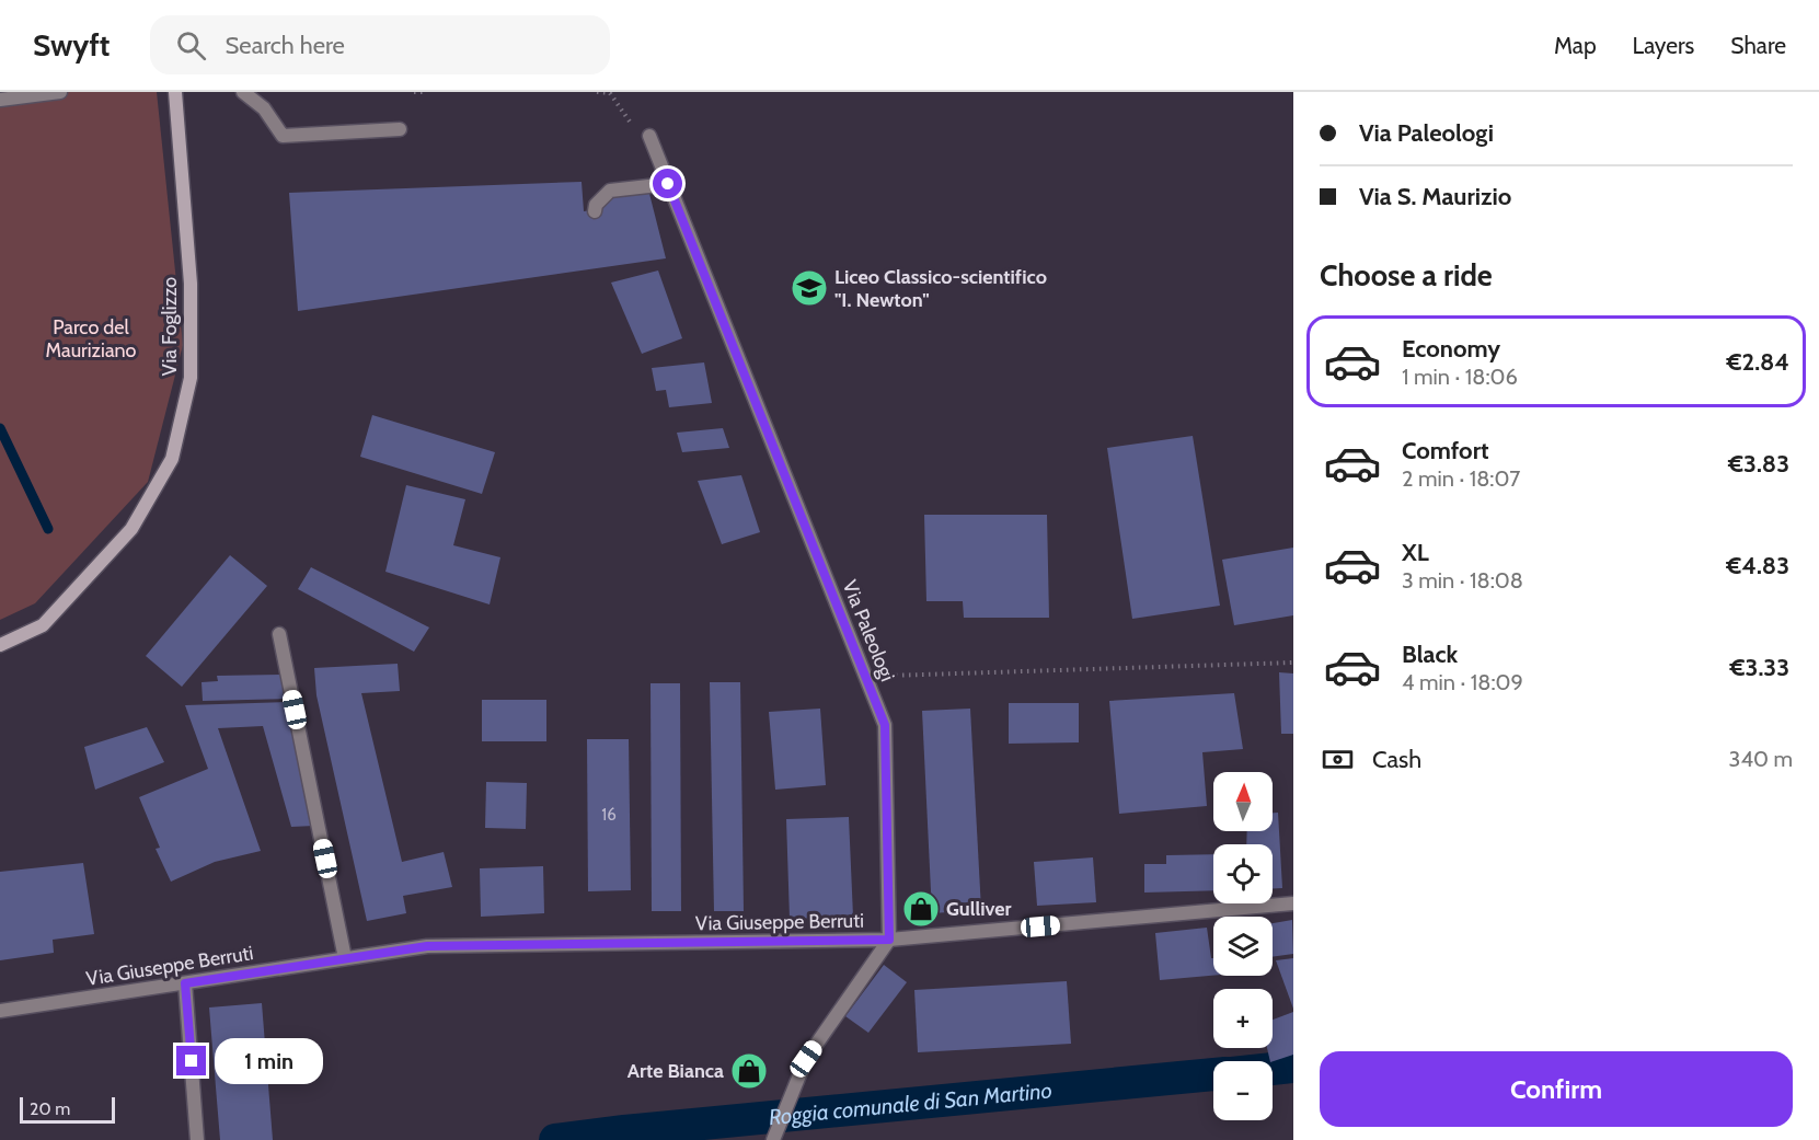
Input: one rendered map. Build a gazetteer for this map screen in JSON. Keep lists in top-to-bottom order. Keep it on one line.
{"streets":{"main road":["Via Foglizzo"],"street":["Via Paleologi","Via Giuseppe Berruti"]},"crossings":[["Via Paleologi","Via Giuseppe Berruti"]],"water":["Roggia comunale di San Martino"],"parks":["Parco del Mauriziano"],"places":{"school or university":["Liceo Classico-scientifico \"I. Newton\""],"shop":["Gulliver","Arte Bianca"]},"house_numbers":["16"],"scale_bar":"20 m","north":"top","page":{"header":"Swyft","search":"Search here","nav":["Map","Layers","Share"],"banner":["Via Paleologi","Via S. Maurizio"],"heading":"Choose a ride","list":[{"name":"Economy","note":"1 min · 18:06","value":"€2.84"},{"name":"Comfort","note":"2 min · 18:07","value":"€3.83"},{"name":"XL","note":"3 min · 18:08","value":"€4.83"},{"name":"Black","note":"4 min · 18:09","value":"€3.33"}],"pay":["Cash","340 m"],"map_buttons":["+","−"],"bubble":"1 min","buttons":"Confirm","scale":"20 m"}}
